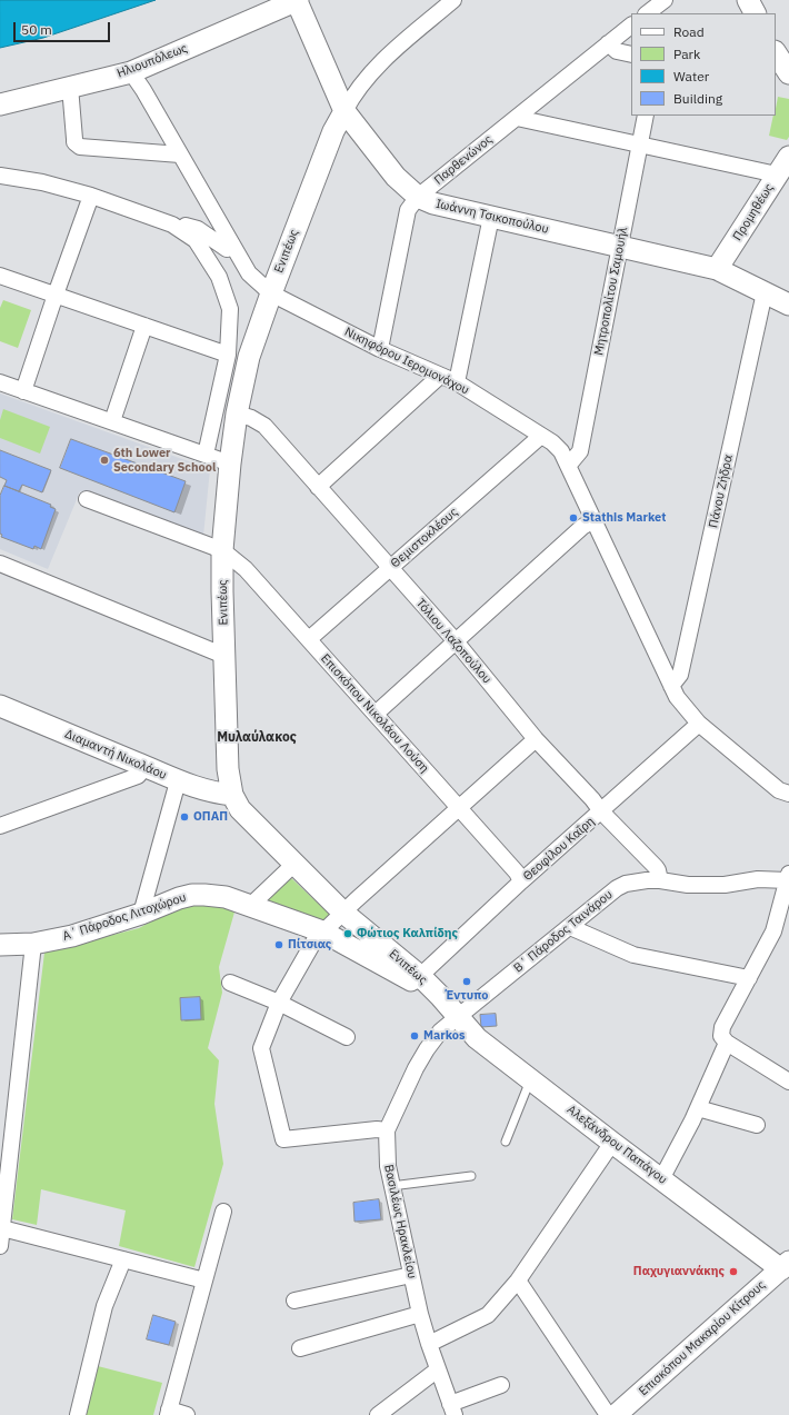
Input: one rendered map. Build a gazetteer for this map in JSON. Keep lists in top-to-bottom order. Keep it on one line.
{"streets":{"street":["Ηλιουπόλεως","Παρθενώνος","Προμηθέως","Ιωάννη Τσικοπούλου","Ενιπέως","Μητροπολίτου Σαμουήλ","Νικηφόρου Ιερομονάχου","Πάνου Ζήδρα","Θεμιστοκλέους","Τόλιου Λαζοπούλου","Επισκόπου Νικολάου Λούση","Διαμαντή Νικολάου","Θεοφίλου Καΐρη","Α΄ Πάροδος Λιτοχώρου","Β΄ Πάροδος Ταινάρου","Αλεξάνδρου Παπάγου","Βασιλέως Ηρακλείου","Επισκόπου Μακαρίου Κίτρους"]},"crossings":[["Ηλιουπόλεως","Ιωάννη Τσικοπούλου"],["Ηλιουπόλεως","Νικηφόρου Ιερομονάχου"],["Παρθενώνος","Ιωάννη Τσικοπούλου"],["Παρθενώνος","Νικηφόρου Ιερομονάχου"],["Προμηθέως","Ιωάννη Τσικοπούλου"],["Ιωάννη Τσικοπούλου","Ενιπέως"],["Ιωάννη Τσικοπούλου","Μητροπολίτου Σαμουήλ"],["Ιωάννη Τσικοπούλου","Πάνου Ζήδρα"],["Ενιπέως","Νικηφόρου Ιερομονάχου"],["Ενιπέως","Τόλιου Λαζοπούλου"],["Ενιπέως","Επισκόπου Νικολάου Λούση"],["Ενιπέως","Διαμαντή Νικολάου"],["Ενιπέως","Θεοφίλου Καΐρη"],["Ενιπέως","Α΄ Πάροδος Λιτοχώρου"],["Ενιπέως","Β΄ Πάροδος Ταινάρου"],["Ενιπέως","Αλεξάνδρου Παπάγου"],["Ενιπέως","Βασιλέως Ηρακλείου"],["Μητροπολίτου Σαμουήλ","Νικηφόρου Ιερομονάχου"],["Νικηφόρου Ιερομονάχου","Πάνου Ζήδρα"],["Νικηφόρου Ιερομονάχου","Θεμιστοκλέους"],["Νικηφόρου Ιερομονάχου","Θεοφίλου Καΐρη"],["Θεμιστοκλέους","Τόλιου Λαζοπούλου"],["Θεμιστοκλέους","Επισκόπου Νικολάου Λούση"],["Τόλιου Λαζοπούλου","Θεοφίλου Καΐρη"],["Τόλιου Λαζοπούλου","Β΄ Πάροδος Ταινάρου"],["Επισκόπου Νικολάου Λούση","Θεοφίλου Καΐρη"],["Β΄ Πάροδος Ταινάρου","Αλεξάνδρου Παπάγου"],["Β΄ Πάροδος Ταινάρου","Βασιλέως Ηρακλείου"],["Αλεξάνδρου Παπάγου","Βασιλέως Ηρακλείου"],["Αλεξάνδρου Παπάγου","Επισκόπου Μακαρίου Κίτρους"]],"districts":["Μυλαύλακος"],"places":["6th Lower Secondary School","Stathis Market","ΟΠΑΠ","Φώτιος Καλπίδης","Πίτσιας","Έντυπο","Markos","Παχυγιαννάκης"],"legend":["Road","Park","Water","Building"],"scale_bar":"50 m"}
